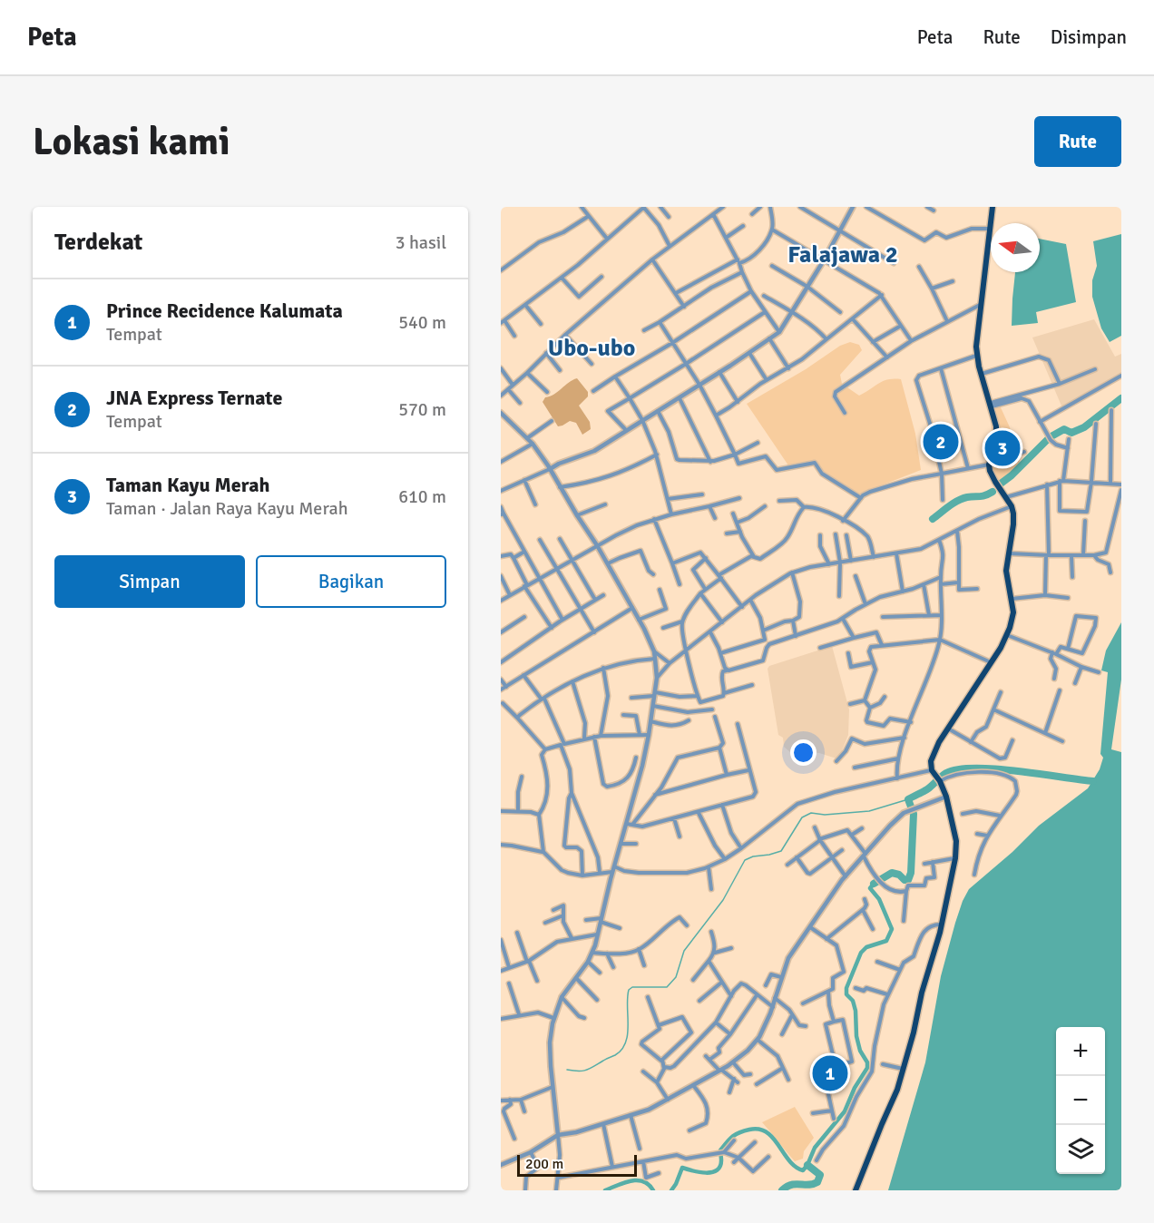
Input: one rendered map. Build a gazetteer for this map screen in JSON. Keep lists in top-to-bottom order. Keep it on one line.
{"districts":["Falajawa 2","Ubo-ubo"],"scale_bar":"200 m","north":"left","page":{"header":"Peta","nav":["Peta","Rute","Disimpan"],"buttons":["Rute",["Simpan","Bagikan"]],"title":"Lokasi kami","heading":["Terdekat","3 hasil"],"list":[{"mark":"1","name":"Prince Recidence Kalumata","note":"Tempat","value":"540 m"},{"mark":"2","name":"JNA Express Ternate","note":"Tempat","value":"570 m"},{"mark":"3","name":"Taman Kayu Merah","note":"Taman · Jalan Raya Kayu Merah","value":"610 m"}],"pins":["2","3","1"],"map_buttons":["+","−"],"scale":"200 m"}}
